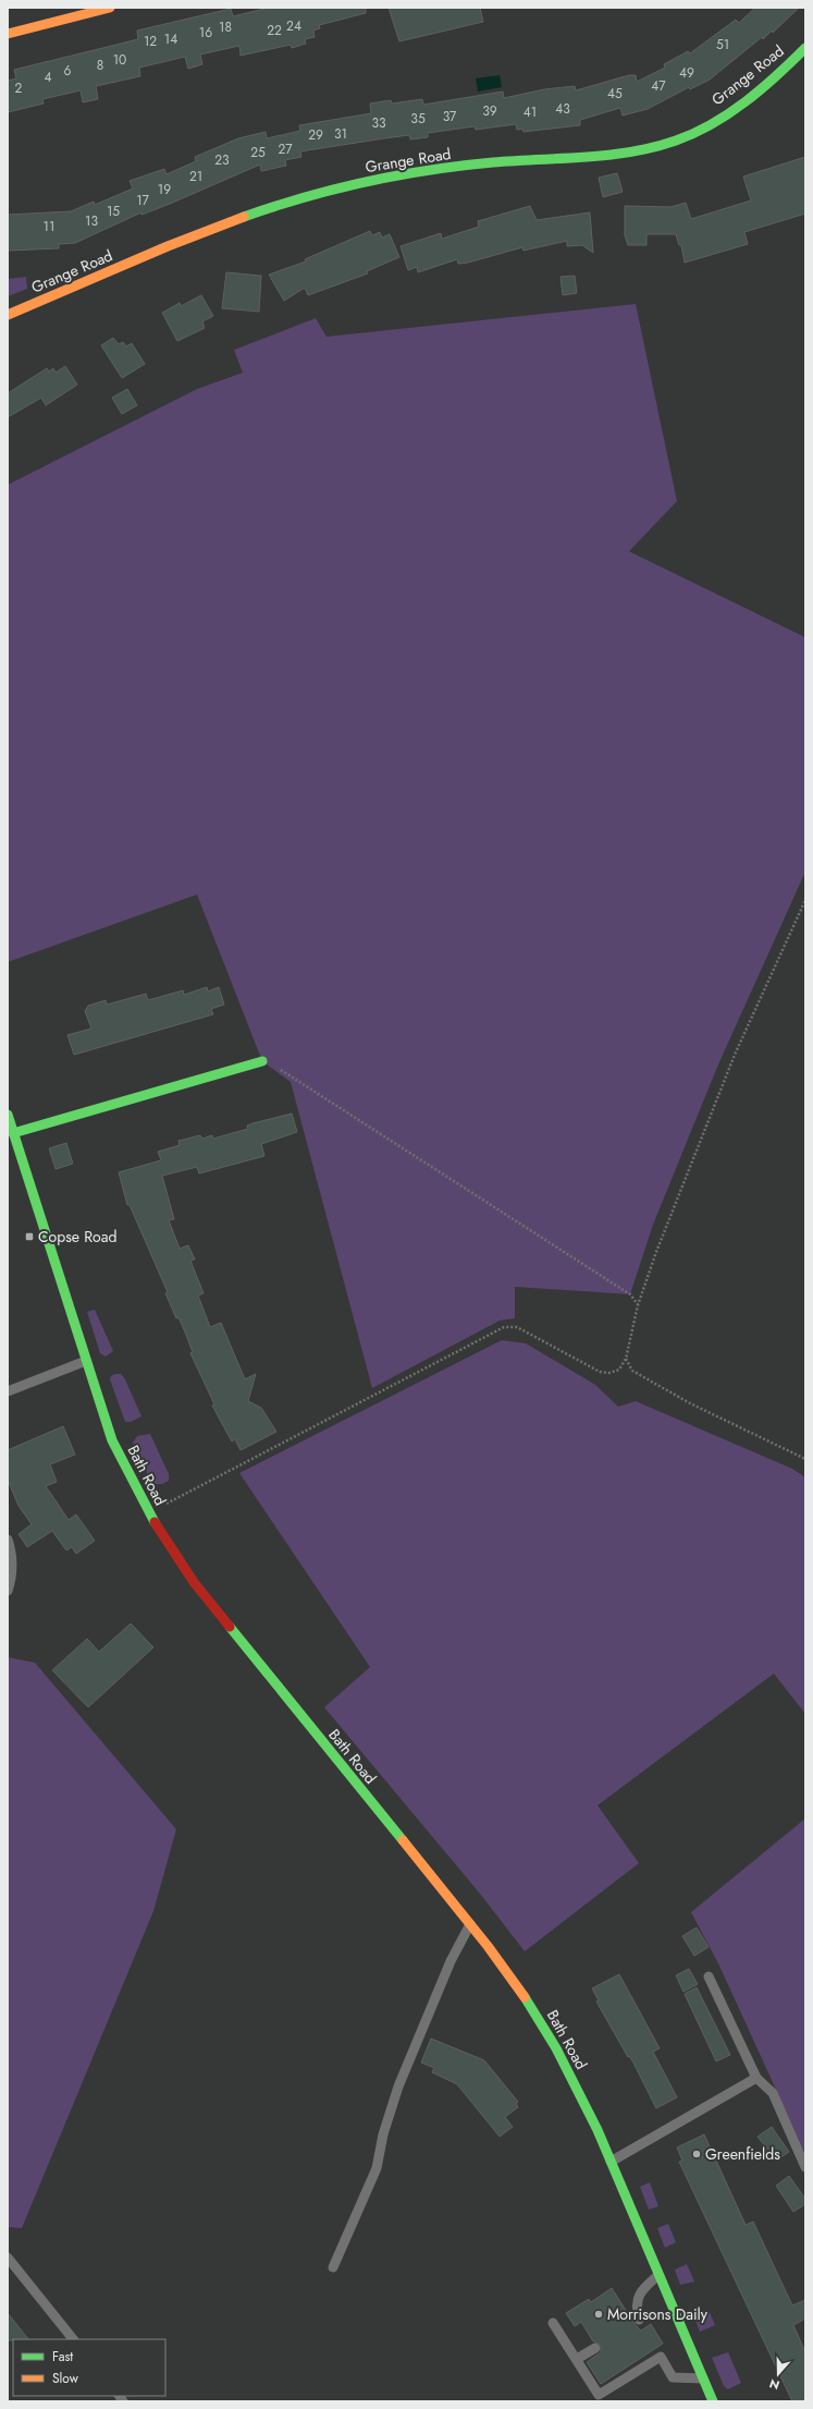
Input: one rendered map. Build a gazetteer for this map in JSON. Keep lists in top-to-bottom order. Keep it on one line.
{"streets":{"main road":["Grange Road","Bath Road"]},"places":{"transit":["Copse Road"],"other":["Greenfields","Morrisons Daily"]},"house_numbers":["24","18","22","16","14","12","51","10","8","6","49","4","47","2","45","43","39","41","37","35","33","31","29","27","25","23","21","19","17","15","13","11"],"legend":["Fast","Slow"],"north":"bottom"}
